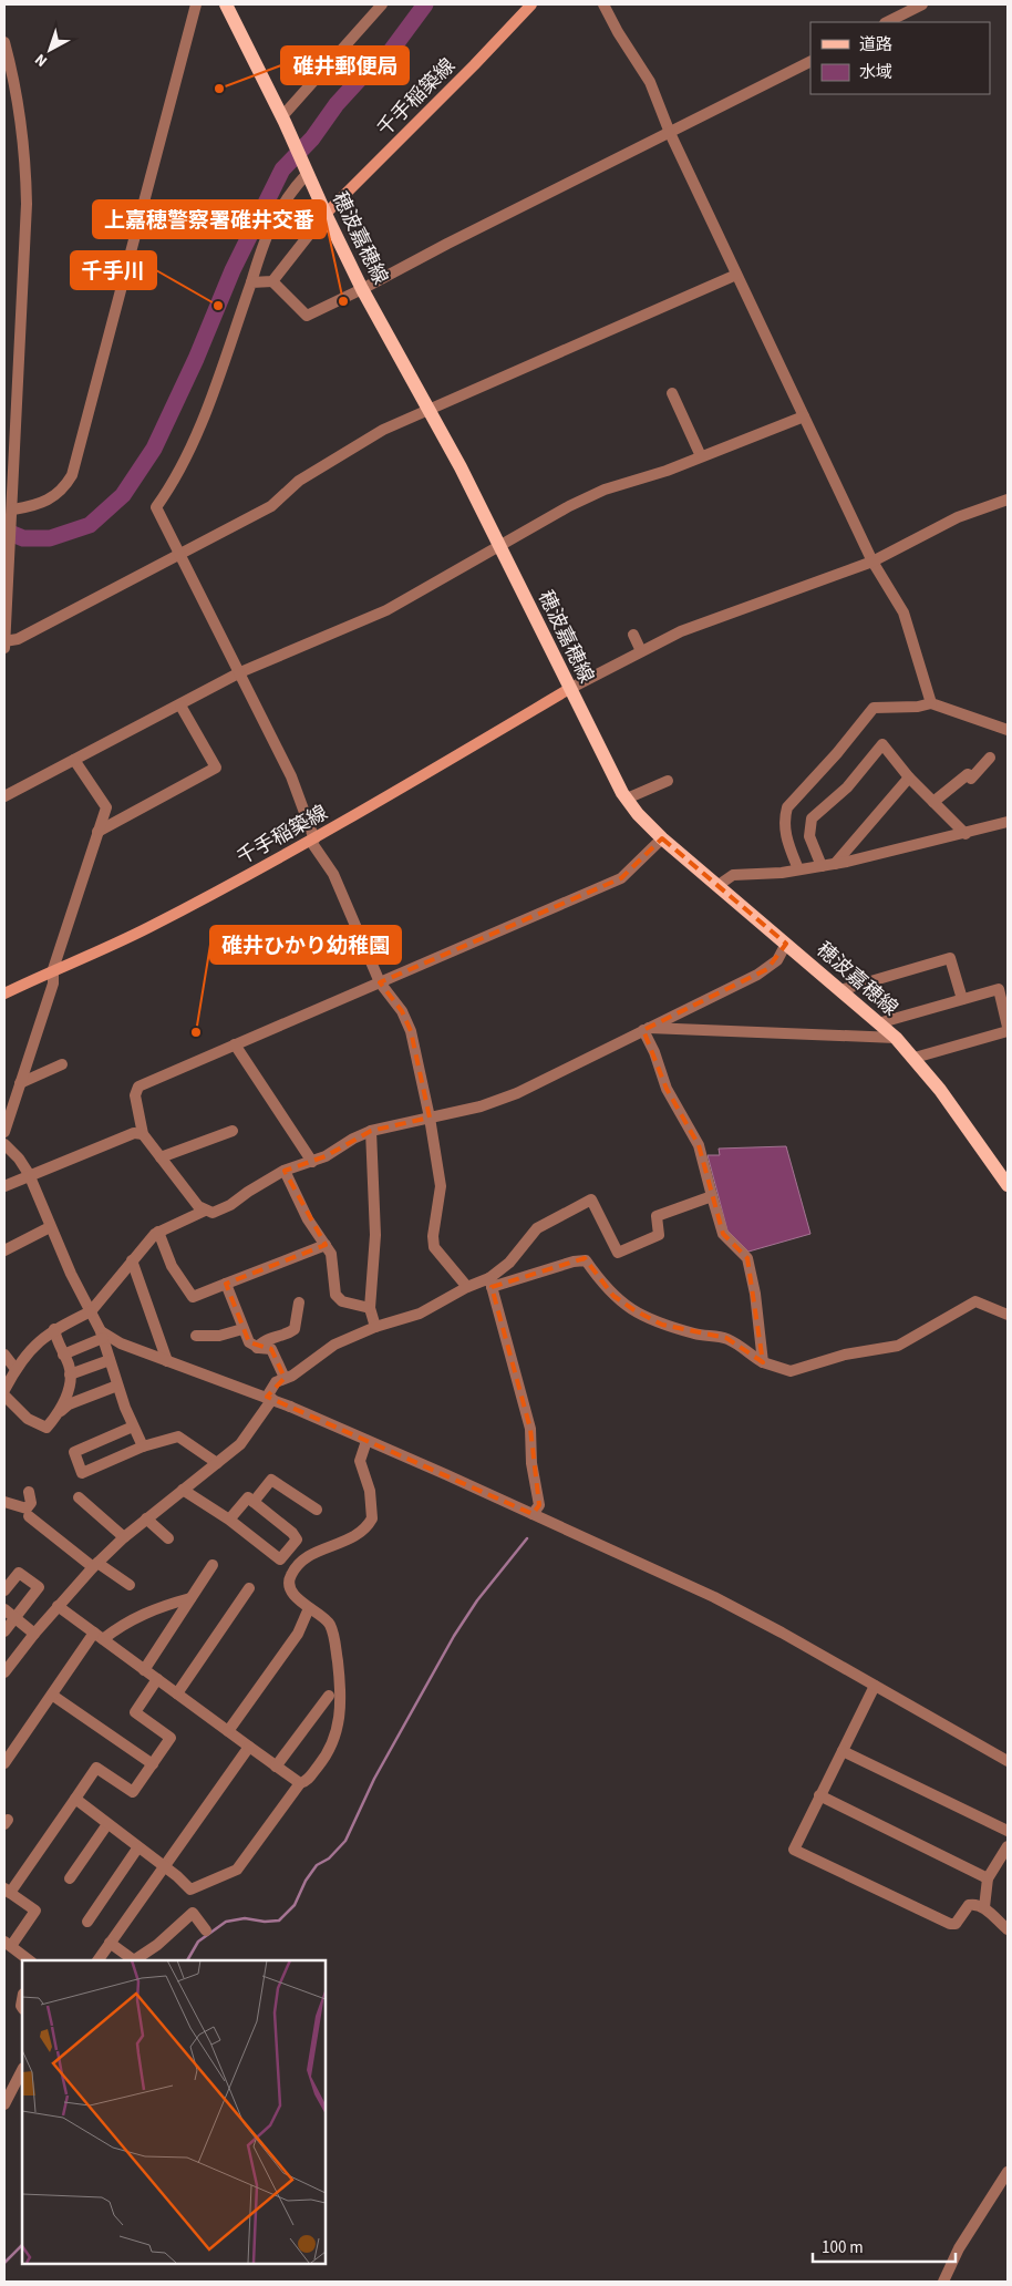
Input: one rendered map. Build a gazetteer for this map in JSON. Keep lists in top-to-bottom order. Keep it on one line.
{"streets":{"main road":["千手稲築線","穂波嘉穂線"]},"crossings":[["千手稲築線","穂波嘉穂線"]],"places":["碓井郵便局","上嘉穂警察署碓井交番","千手川","碓井ひかり幼稚園"],"legend":["道路","水域"],"scale_bar":"100 m","north":"bottom left"}
